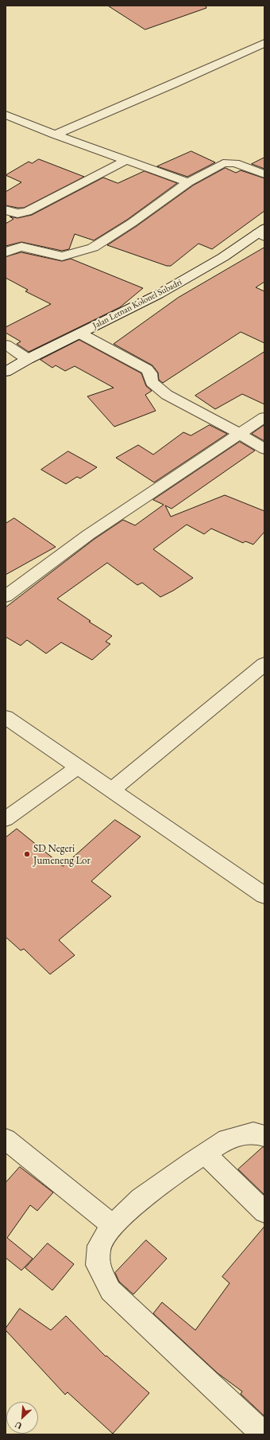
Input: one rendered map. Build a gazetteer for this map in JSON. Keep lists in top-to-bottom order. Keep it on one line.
{"streets":{"street":["Jalan Letnan Kolonel Subadri"]},"places":["SD Negeri Jumeneng Lor"],"north":"bottom left"}
